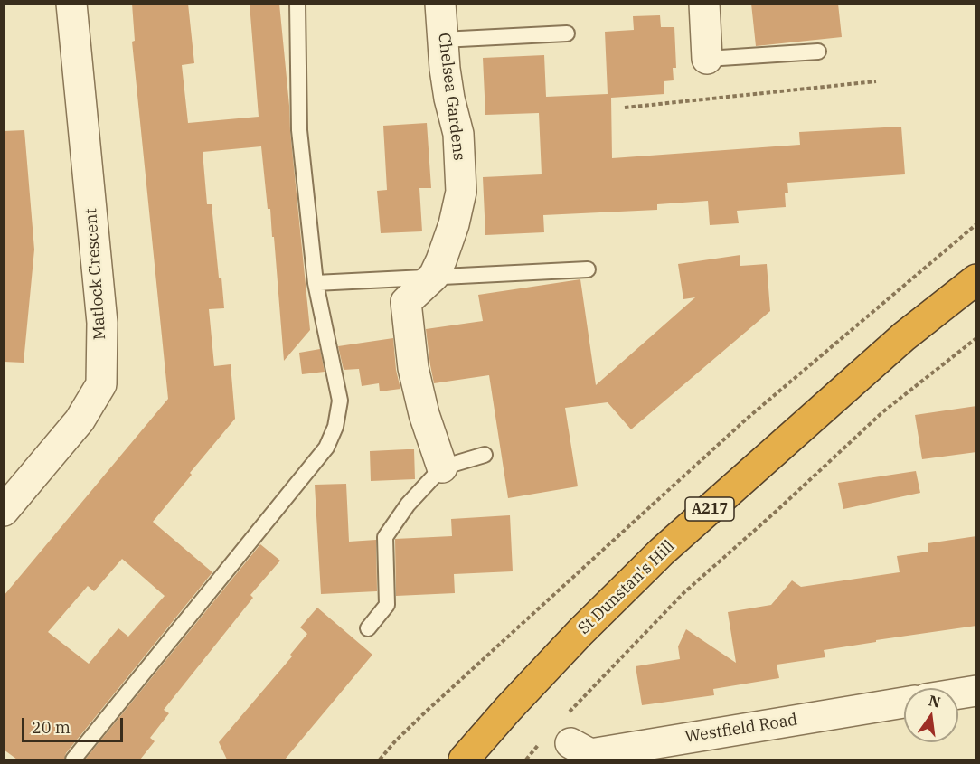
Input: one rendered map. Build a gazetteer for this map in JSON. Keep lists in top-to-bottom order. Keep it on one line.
{"streets":{"highway":["A217","St Dunstan's Hill"],"street":["Chelsea Gardens","Matlock Crescent","Westfield Road"]},"scale_bar":"20 m","north":"top"}
